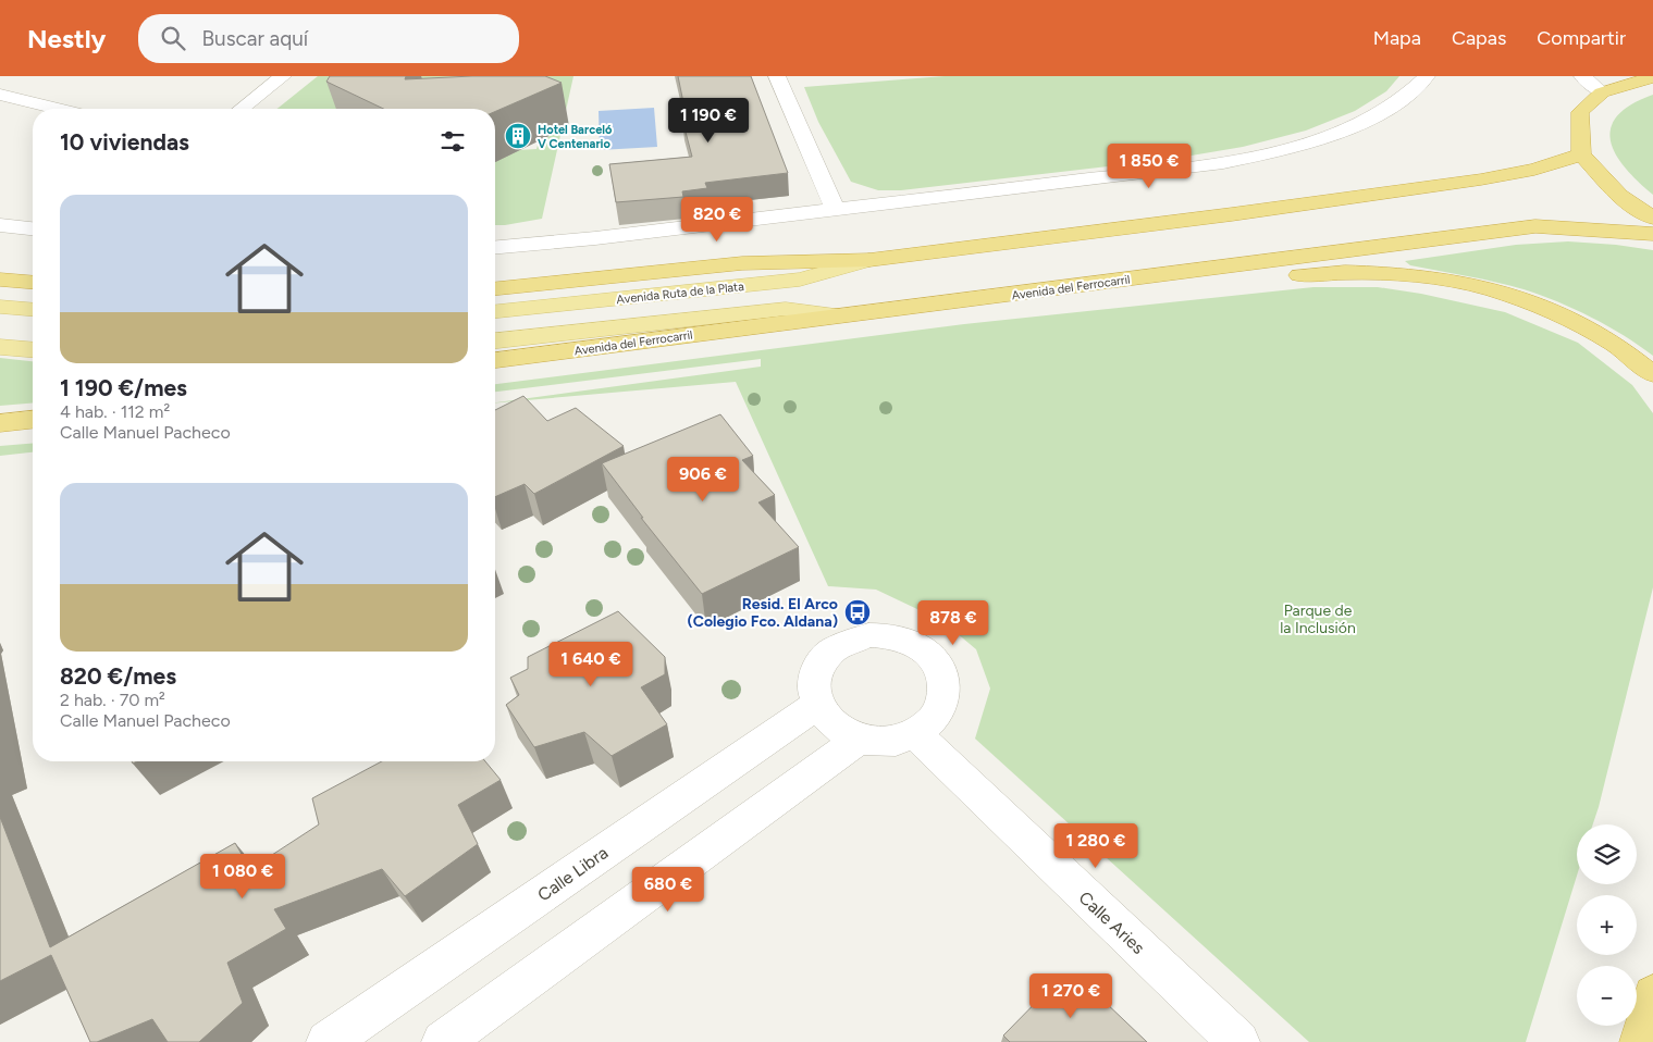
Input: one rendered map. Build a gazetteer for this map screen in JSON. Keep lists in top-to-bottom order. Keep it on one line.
{"streets":{"highway":["Avenida del Ferrocarril"],"main road":["Avenida Ruta de la Plata"],"street":["Calle Libra","Calle Aries"]},"crossings":[["Avenida del Ferrocarril","Avenida Ruta de la Plata"],["Calle Libra","Calle Aries"]],"parks":["Parque de la Inclusión"],"places":{"building":["Hotel Barceló V Centenario"],"bus stop":["Resid. El Arco (Colegio Fco. Aldana)"]},"page":{"header":"Nestly","search":"Buscar aquí","nav":["Mapa","Capas","Compartir"],"price":["1 190 €","1 850 €","820 €","906 €","878 €","1 640 €","1 280 €","1 080 €","680 €","1 270 €"],"heading":"10 viviendas","list":[{"name":"1 190 €/mes","note":"4 hab. · 112 m² · Calle Manuel Pacheco"},{"name":"820 €/mes","note":"2 hab. · 70 m² · Calle Manuel Pacheco"}],"map_buttons":["+","−"]}}
